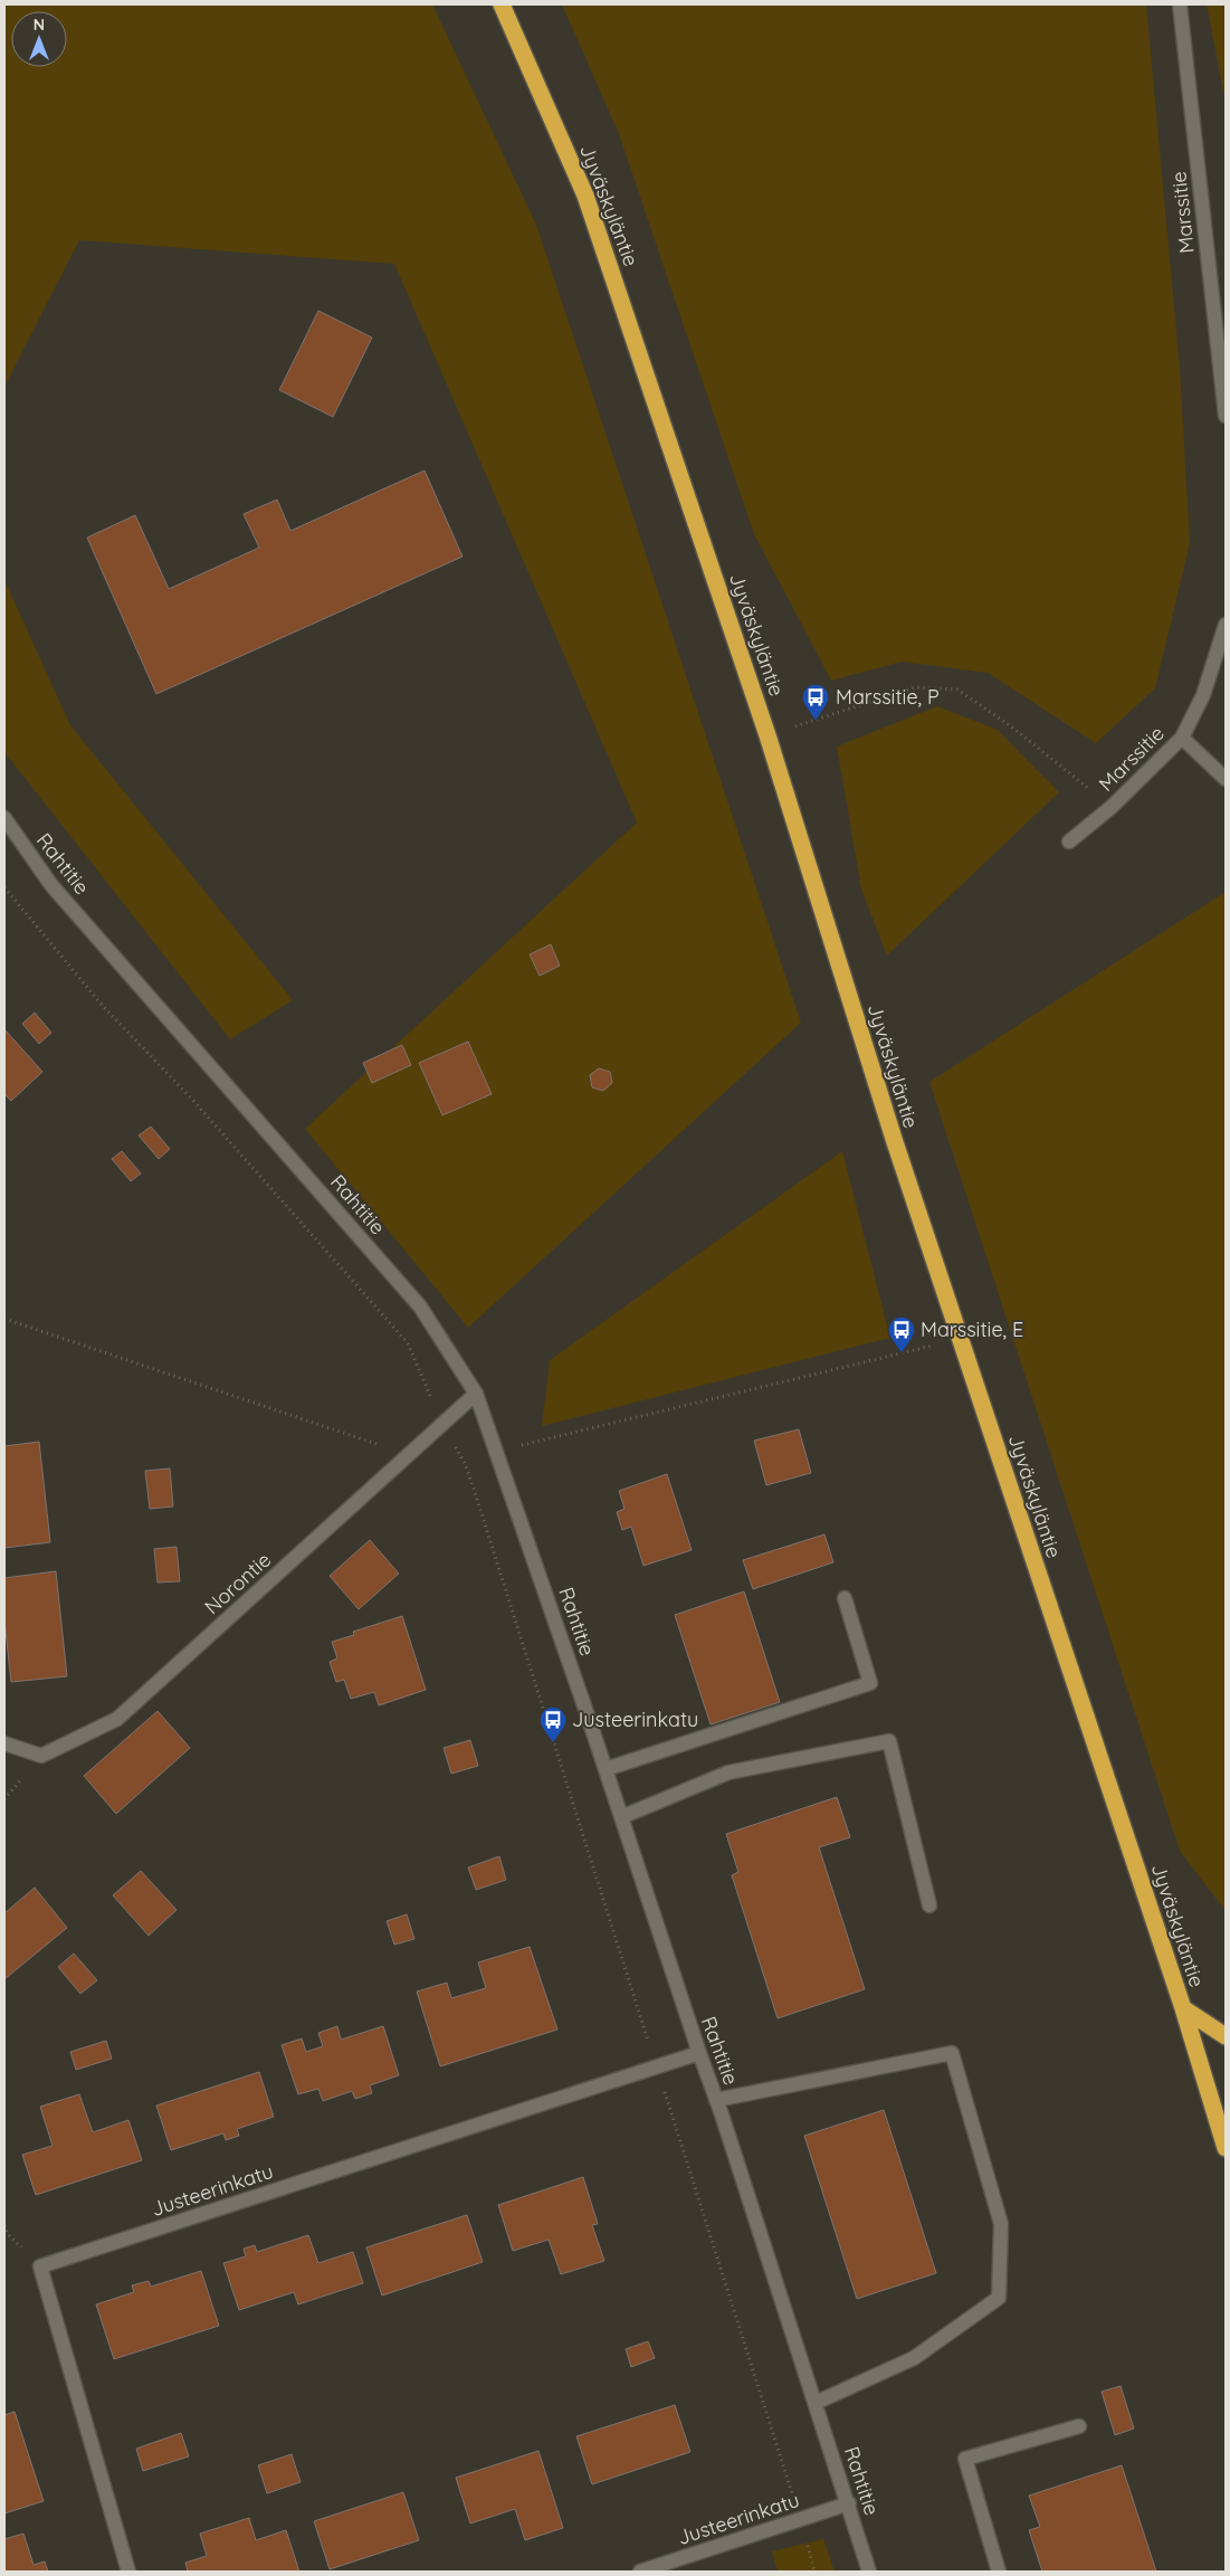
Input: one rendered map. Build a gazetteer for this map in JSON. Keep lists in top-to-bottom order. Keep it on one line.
{"streets":{"highway":["Jyväskyläntie"],"street":["Marssitie","Rahtitie","Norontie","Justeerinkatu"]},"crossings":[["Rahtitie","Norontie"],["Rahtitie","Justeerinkatu"]],"places":{"bus stop":["Marssitie, P","Marssitie, E","Justeerinkatu"]},"north":"top"}
